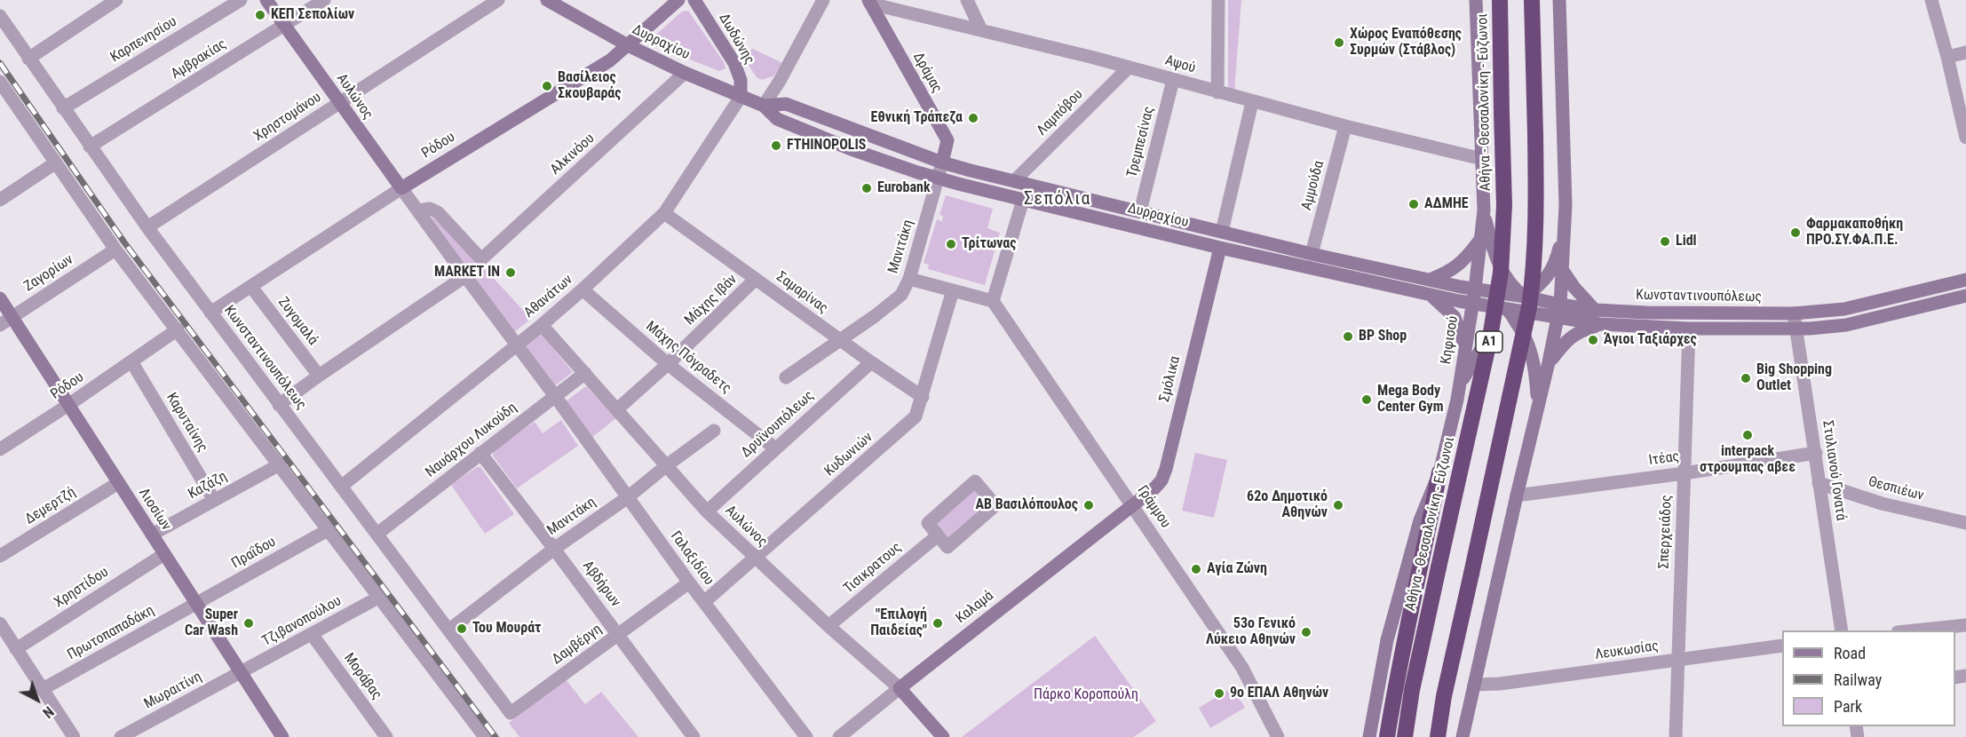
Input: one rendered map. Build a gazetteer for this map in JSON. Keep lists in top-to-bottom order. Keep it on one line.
{"streets":{"highway":["Αθήνα - Θεσσαλονίκη - Εύζωνοι","Α1"],"main road":["Δωδώνης","Δυρραχίου","Δράμας","Αυλώνος","Ρόδου","Κωνσταντινουπόλεως","Κηφισού","Σμόλικα","Λιοσίων","Καλαμά"],"street":["Καρπενησίου","Αμβρακίας","Αψού","Λαμπόβου","Χρηστομάνου","Τρεμπεσίνας","Αλκινόου","Αμμούδα","Μανιτάκη","Ζαγορίων","Σαμαρίνας","Αθανάτων","Μάχης Ιβάν","Ζυγομαλά","Μάχης Πόγραδετς","Καρυταίνης","Δρυϊνουπόλεως","Ναυάρχου Λυκούδη","Κυδωνιών","Ιτέας","Στυλιανού Γονατά","Καζάζη","Θεσπιέων","Δεμερτζή","Γράμμου","Σπερχειάδος","Πραΐδου","Γαλαξιδίου","Τισικρατους","Αβδήρων","Χρηστίδου","Τζιβανοπούλου","Πρωτοπαπαδάκη","Δαμβέργη","Λευκωσίας","Μοράβας","Μωραιτίνη"]},"crossings":[["Δωδώνης","Δυρραχίου"],["Δωδώνης","Αθανάτων"],["Καρπενησίου","Κωνσταντινουπόλεως"],["Δυρραχίου","Δράμας"],["Δυρραχίου","Λαμπόβου"],["Δυρραχίου","Τρεμπεσίνας"],["Δυρραχίου","Ρόδου"],["Δυρραχίου","Αλκινόου"],["Δυρραχίου","Αμμούδα"],["Δυρραχίου","Μανιτάκη"],["Δυρραχίου","Αθανάτων"],["Δυρραχίου","Κωνσταντινουπόλεως"],["Δυρραχίου","Κηφισού"],["Δυρραχίου","Σμόλικα"],["Αμβρακίας","Αυλώνος"],["Αμβρακίας","Κωνσταντινουπόλεως"],["Αψού","Δράμας"],["Αψού","Λαμπόβου"],["Αψού","Τρεμπεσίνας"],["Αψού","Αμμούδα"],["Αψού","Κηφισού"],["Δράμας","Μανιτάκη"],["Αυλώνος","Χρηστομάνου"],["Αυλώνος","Ρόδου"],["Αυλώνος","Αλκινόου"],["Αυλώνος","Μανιτάκη"],["Αυλώνος","Αθανάτων"],["Αυλώνος","Μάχης Ιβάν"],["Αυλώνος","Δρυϊνουπόλεως"],["Αυλώνος","Ναυάρχου Λυκούδη"],["Αυλώνος","Κυδωνιών"],["Αυλώνος","Γαλαξιδίου"],["Αυλώνος","Τισικρατους"],["Αυλώνος","Καλαμά"],["Χρηστομάνου","Κωνσταντινουπόλεως"],["Ρόδου","Κωνσταντινουπόλεως"],["Ρόδου","Ζυγομαλά"],["Ρόδου","Καρυταίνης"],["Ρόδου","Λιοσίων"],["Μανιτάκη","Σαμαρίνας"],["Μανιτάκη","Κωνσταντινουπόλεως"],["Μανιτάκη","Γαλαξιδίου"],["Μανιτάκη","Αβδήρων"],["Ζαγορίων","Λιοσίων"],["Σαμαρίνας","Αθανάτων"],["Σαμαρίνας","Μάχης Ιβάν"],["Σαμαρίνας","Δρυϊνουπόλεως"],["Σαμαρίνας","Κυδωνιών"],["Αθανάτων","Κωνσταντινουπόλεως"],["Αθανάτων","Μάχης Πόγραδετς"],["Κωνσταντινουπόλεως","Κηφισού"],["Κωνσταντινουπόλεως","Ναυάρχου Λυκούδη"],["Κωνσταντινουπόλεως","Στυλιανού Γονατά"],["Κωνσταντινουπόλεως","Δαμβέργη"],["Μάχης Ιβάν","Μάχης Πόγραδετς"],["Μάχης Πόγραδετς","Δρυϊνουπόλεως"],["Σμόλικα","Γράμμου"],["Σμόλικα","Καλαμά"],["Καρυταίνης","Καζάζη"],["Ναυάρχου Λυκούδη","Γαλαξιδίου"],["Ναυάρχου Λυκούδη","Αβδήρων"],["Κυδωνιών","Γαλαξιδίου"],["Ιτέας","Στυλιανού Γονατά"],["Ιτέας","Σπερχειάδος"],["Στυλιανού Γονατά","Θεσπιέων"],["Καζάζη","Λιοσίων"],["Δεμερτζή","Λιοσίων"],["Γράμμου","Καλαμά"],["Λιοσίων","Πραΐδου"],["Λιοσίων","Χρηστίδου"],["Λιοσίων","Τζιβανοπούλου"],["Λιοσίων","Πρωτοπαπαδάκη"],["Λιοσίων","Μωραιτίνη"],["Σπερχειάδος","Λευκωσίας"],["Πραΐδου","Πρωτοπαπαδάκη"],["Γαλαξιδίου","Δαμβέργη"],["Αβδήρων","Δαμβέργη"],["Τζιβανοπούλου","Μοράβας"],["Τζιβανοπούλου","Μωραιτίνη"]],"districts":["Σεπόλια"],"parks":["Πάρκο Κοροπούλη"],"places":["ΚΕΠ Σεπολίων","Χώρος Εναπόθεσης Συρμών (Στάβλος)","Βασίλειος Σκουβαράς","Εθνική Τράπεζα","FTHINOPOLIS","Eurobank","ΑΔΜΗΕ","Φαρμακαποθήκη ΠΡΟ.ΣΥ.ΦΑ.Π.Ε.","Lidl","Τρίτωνας","MARKET IN","BP Shop","Άγιοι Ταξιάρχες","Big Shopping Outlet","Mega Body Center Gym","interpack στρουμπας αβεε","ΑΒ Βασιλόπουλος","62ο Δημοτικό Αθηνών","Αγία Ζώνη","Super Car Wash","\"Επιλογή Παιδείας\"","Του Μουράτ","53ο Γενικό Λύκειο Αθηνών","9ο ΕΠΑΛ Αθηνών"],"legend":["Road","Railway","Park"],"north":"bottom right"}
